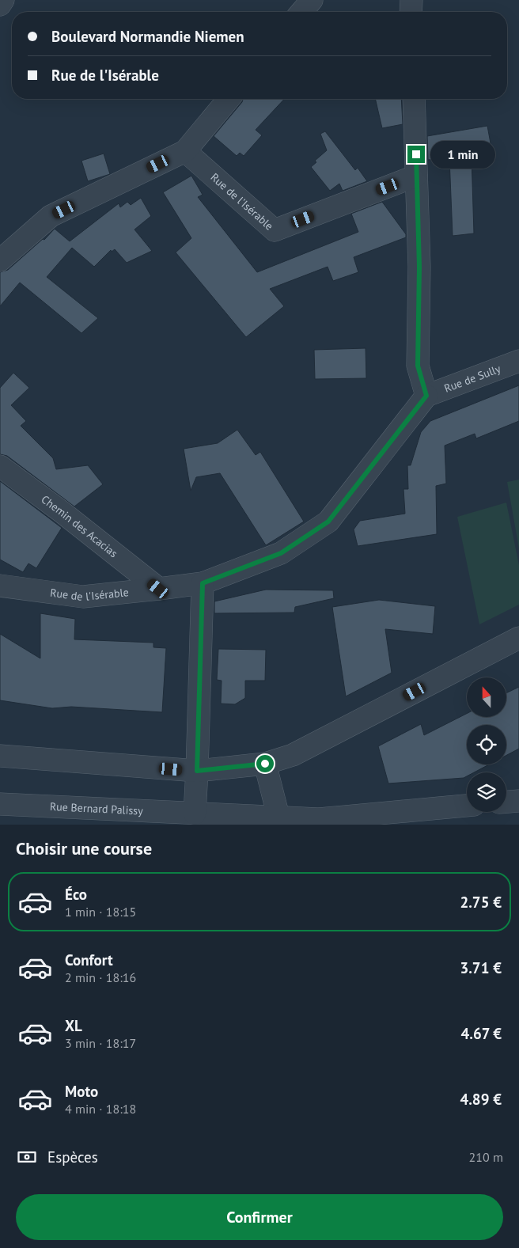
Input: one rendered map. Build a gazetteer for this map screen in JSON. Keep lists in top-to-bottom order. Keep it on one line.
{"streets":{"street":["Rue de l'Isérable","Rue de Sully","Chemin des Acacias","Rue Bernard Palissy"]},"crossings":[["Rue de l'Isérable","Rue de Sully"],["Rue de l'Isérable","Chemin des Acacias"]],"north":"top","page":{"banner":["Boulevard Normandie Niemen","Rue de l'Isérable"],"bubble":"1 min","heading":"Choisir une course","list":[{"name":"Éco","note":"1 min · 18:15","value":"2.75 €"},{"name":"Confort","note":"2 min · 18:16","value":"3.71 €"},{"name":"XL","note":"3 min · 18:17","value":"4.67 €"},{"name":"Moto","note":"4 min · 18:18","value":"4.89 €"}],"pay":["Espèces","210 m"],"buttons":"Confirmer"}}
